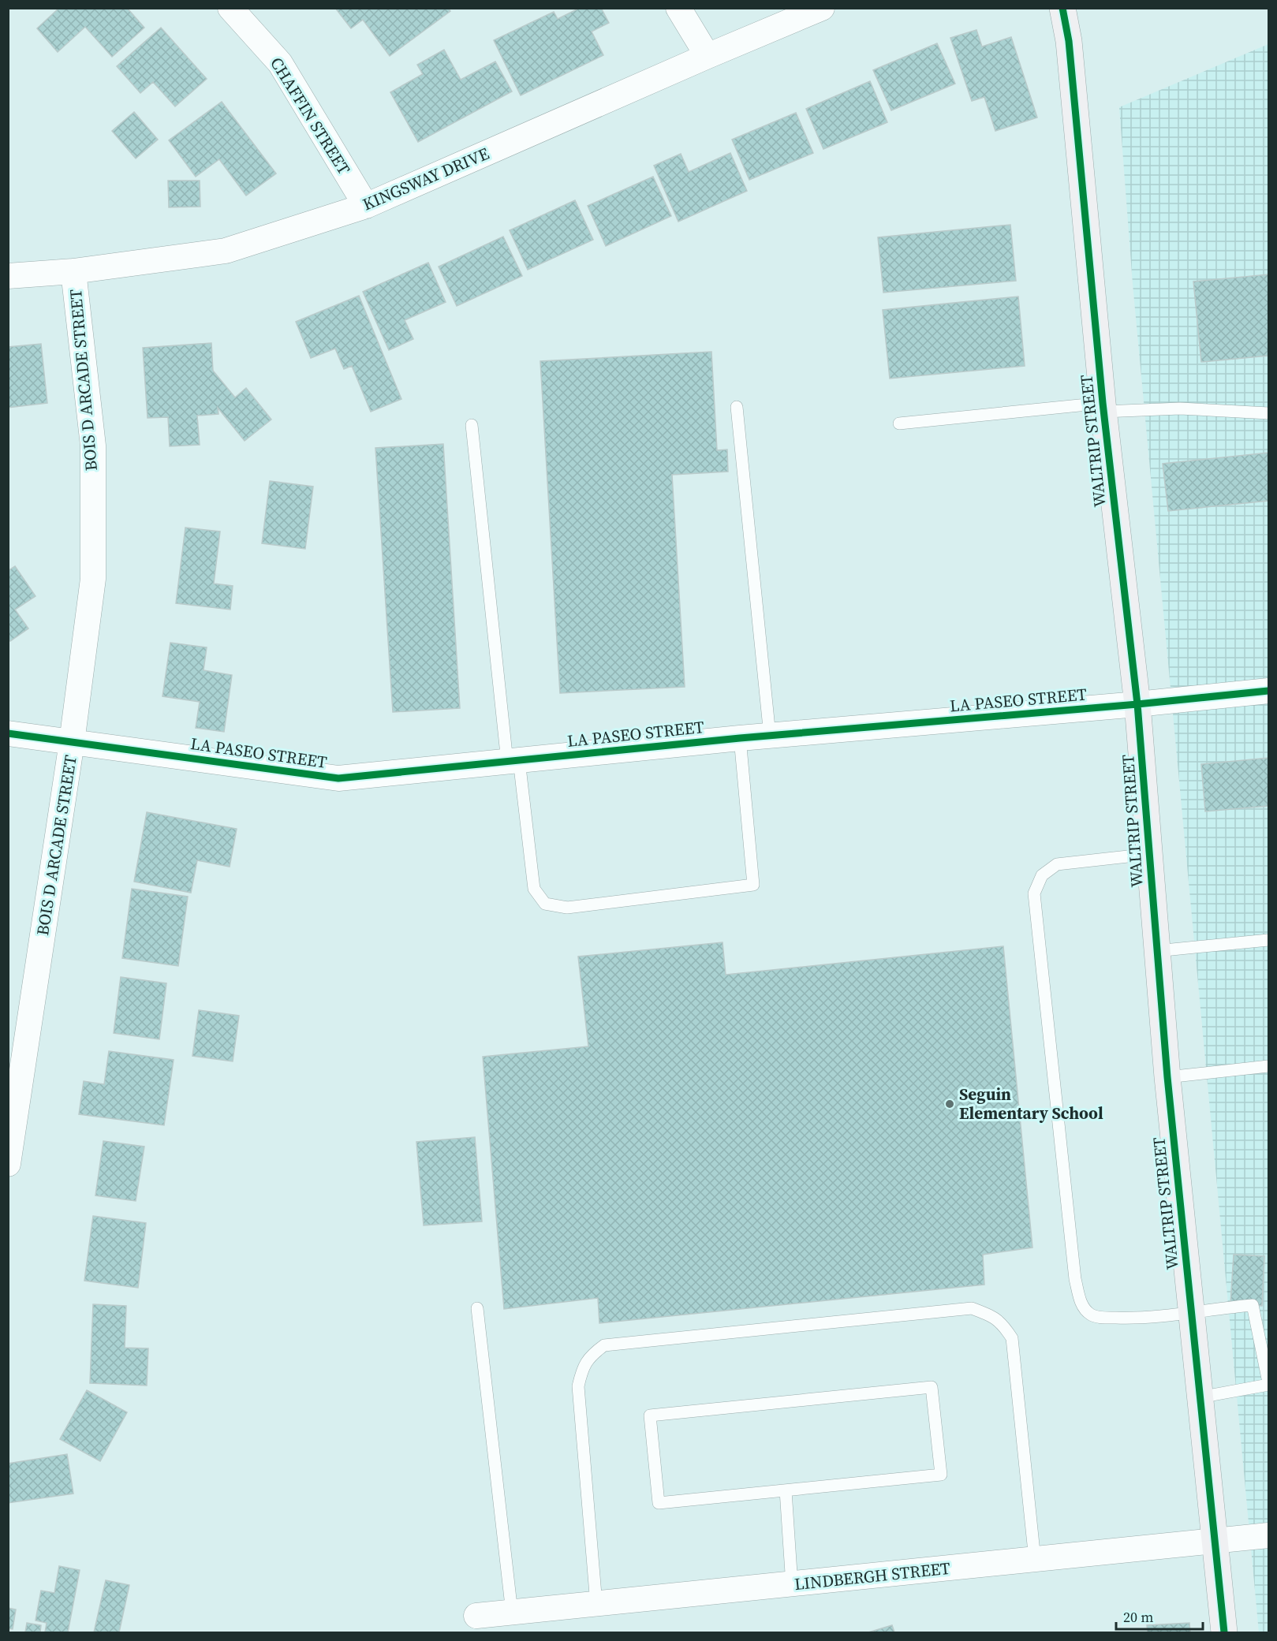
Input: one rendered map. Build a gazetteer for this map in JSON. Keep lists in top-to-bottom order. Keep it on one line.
{"streets":{"street":["CHAFFIN STREET","KINGSWAY DRIVE","BOIS D ARCADE STREET","WALTRIP STREET","LA PASEO STREET","LINDBERGH STREET"]},"crossings":[["CHAFFIN STREET","KINGSWAY DRIVE"],["KINGSWAY DRIVE","BOIS D ARCADE STREET"],["BOIS D ARCADE STREET","LA PASEO STREET"],["WALTRIP STREET","LA PASEO STREET"],["WALTRIP STREET","LINDBERGH STREET"]],"places":["Seguin Elementary School"],"scale_bar":"20 m"}
